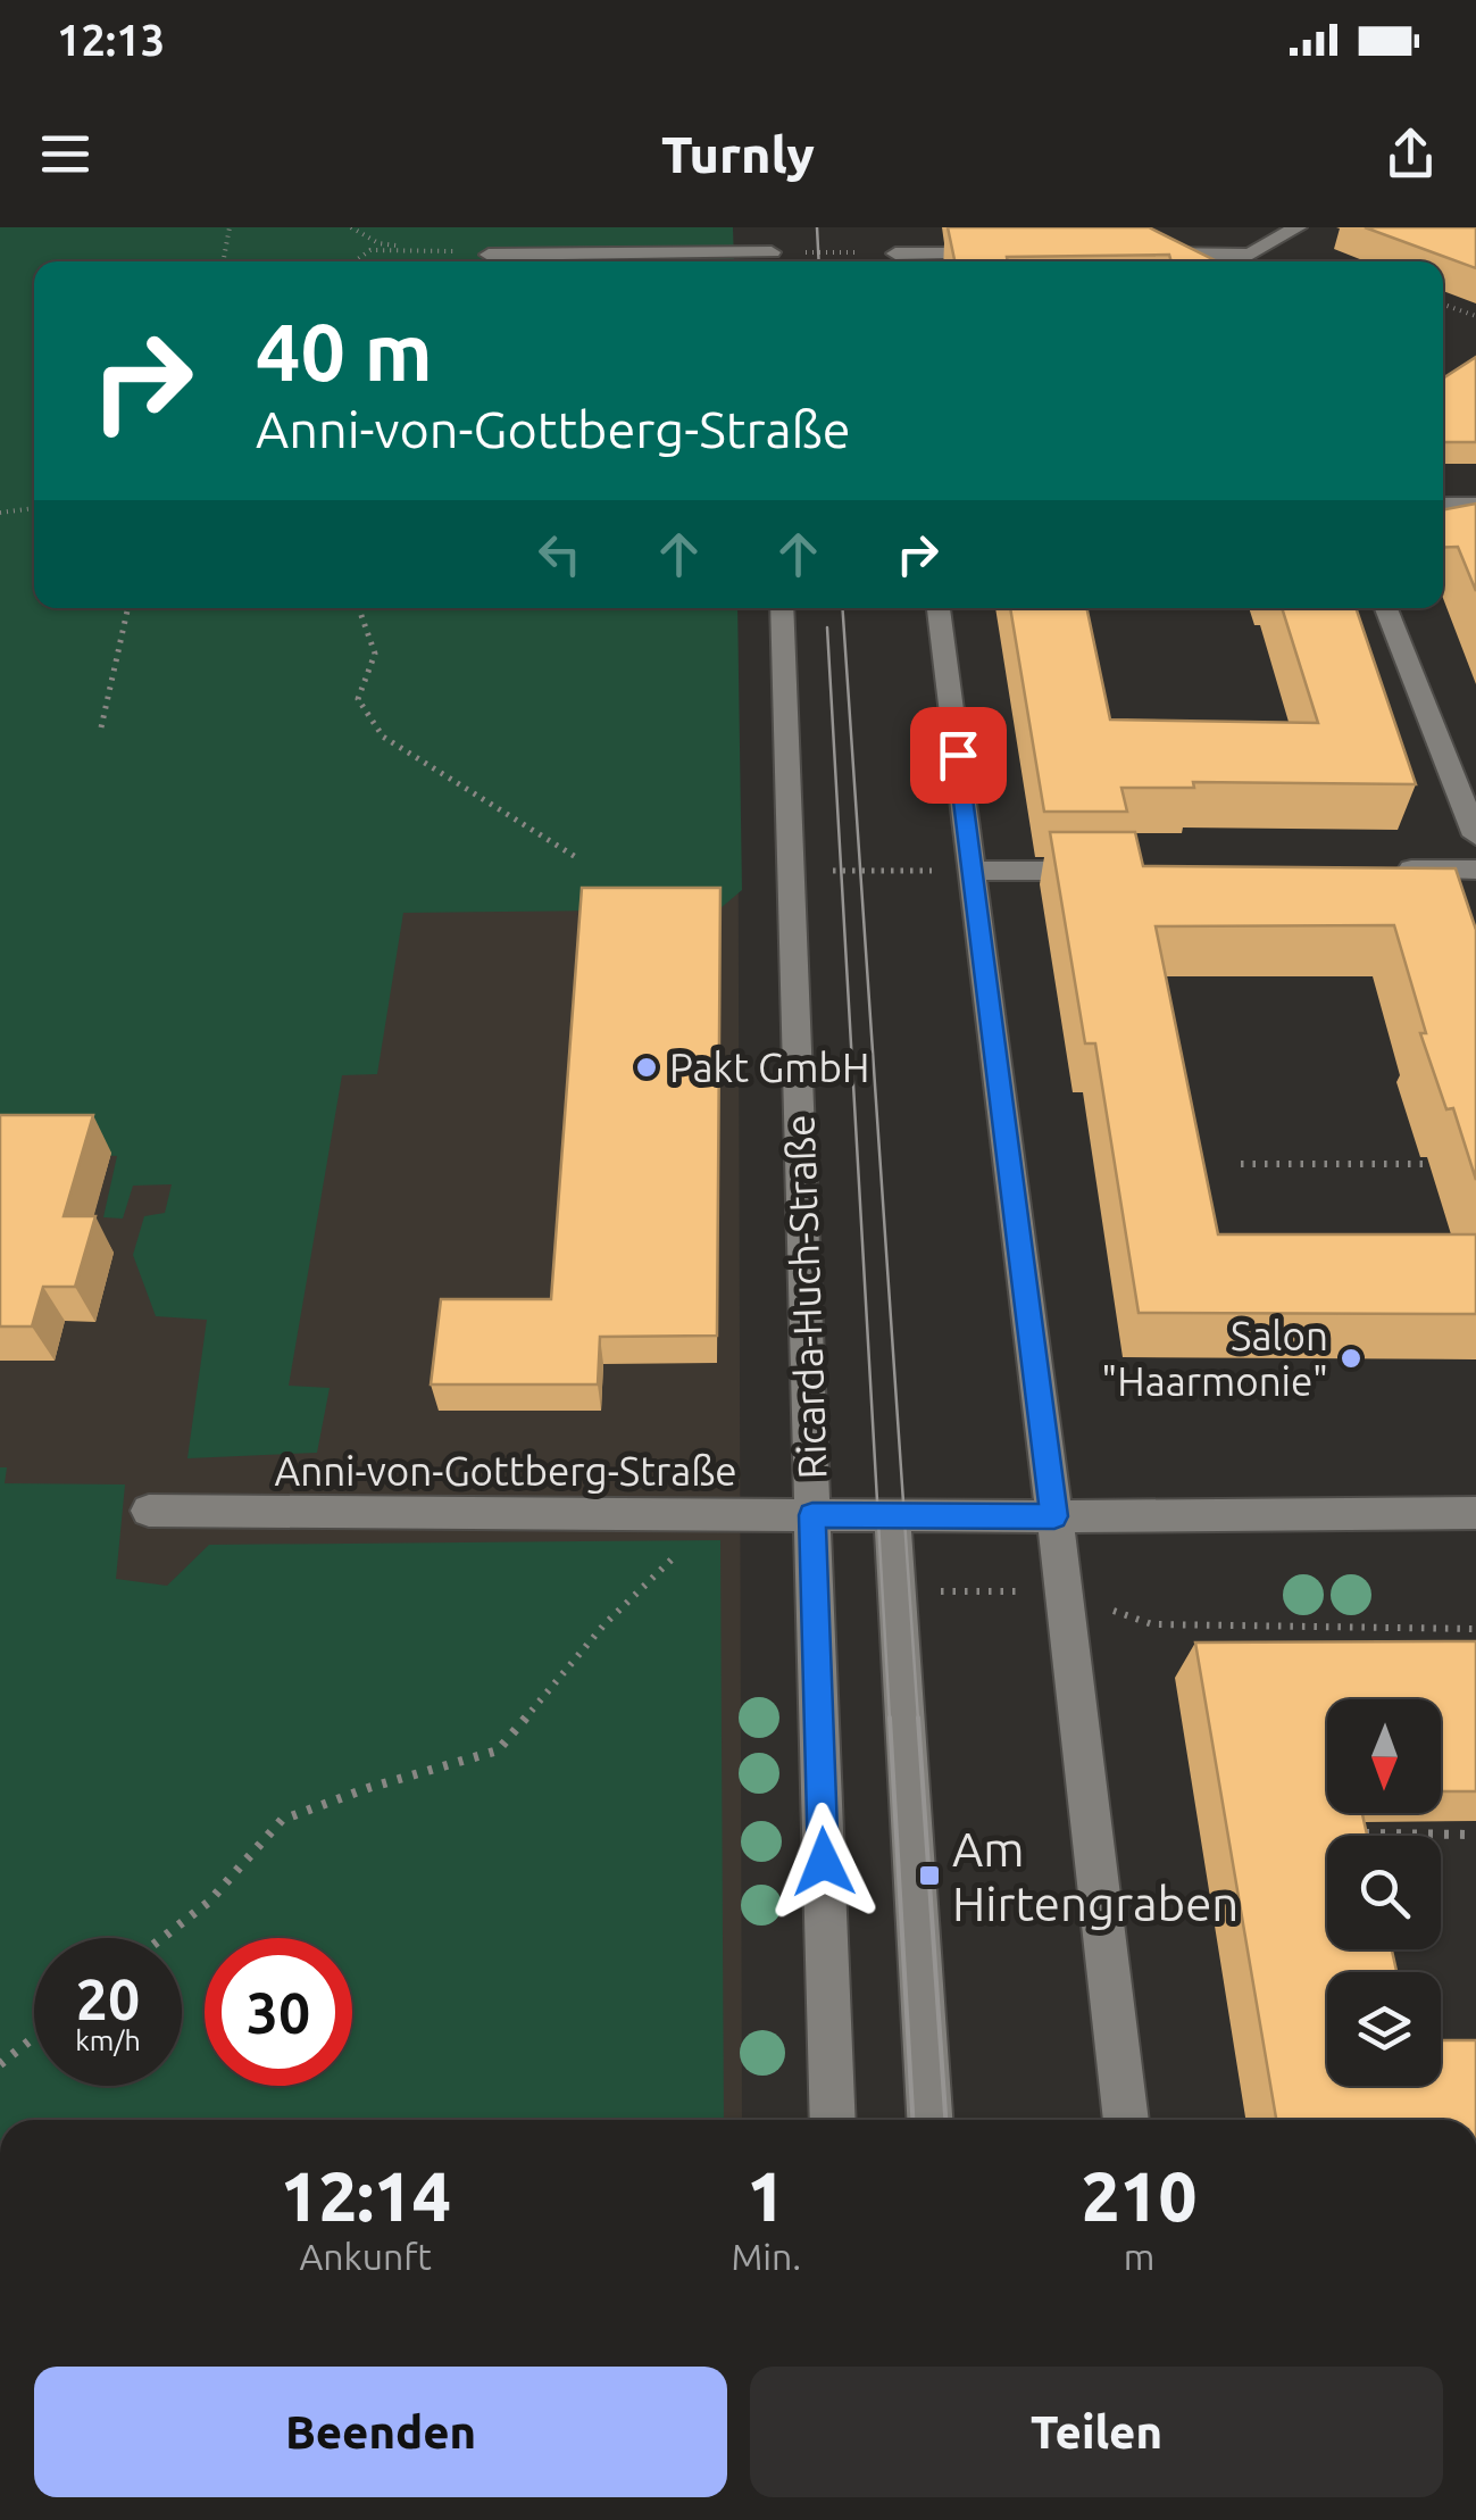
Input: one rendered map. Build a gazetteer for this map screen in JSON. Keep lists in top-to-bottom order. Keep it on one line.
{"streets":{"street":["Ricarda-Huch-Straße","Anni-von-Gottberg-Straße"]},"crossings":[["Ricarda-Huch-Straße","Anni-von-Gottberg-Straße"]],"places":{"other":["Pakt GmbH","Salon \"Haarmonie\""],"transit":["Am Hirtengraben"]},"north":"bottom","page":{"status":"12:13","header":"Turnly","turn":["40 m","Anni-von-Gottberg-Straße"],"speed":"20 km/h","limit":"30","eta":["12:14","Ankunft","1","Min.","210","m"],"buttons":["Beenden","Teilen"]}}
